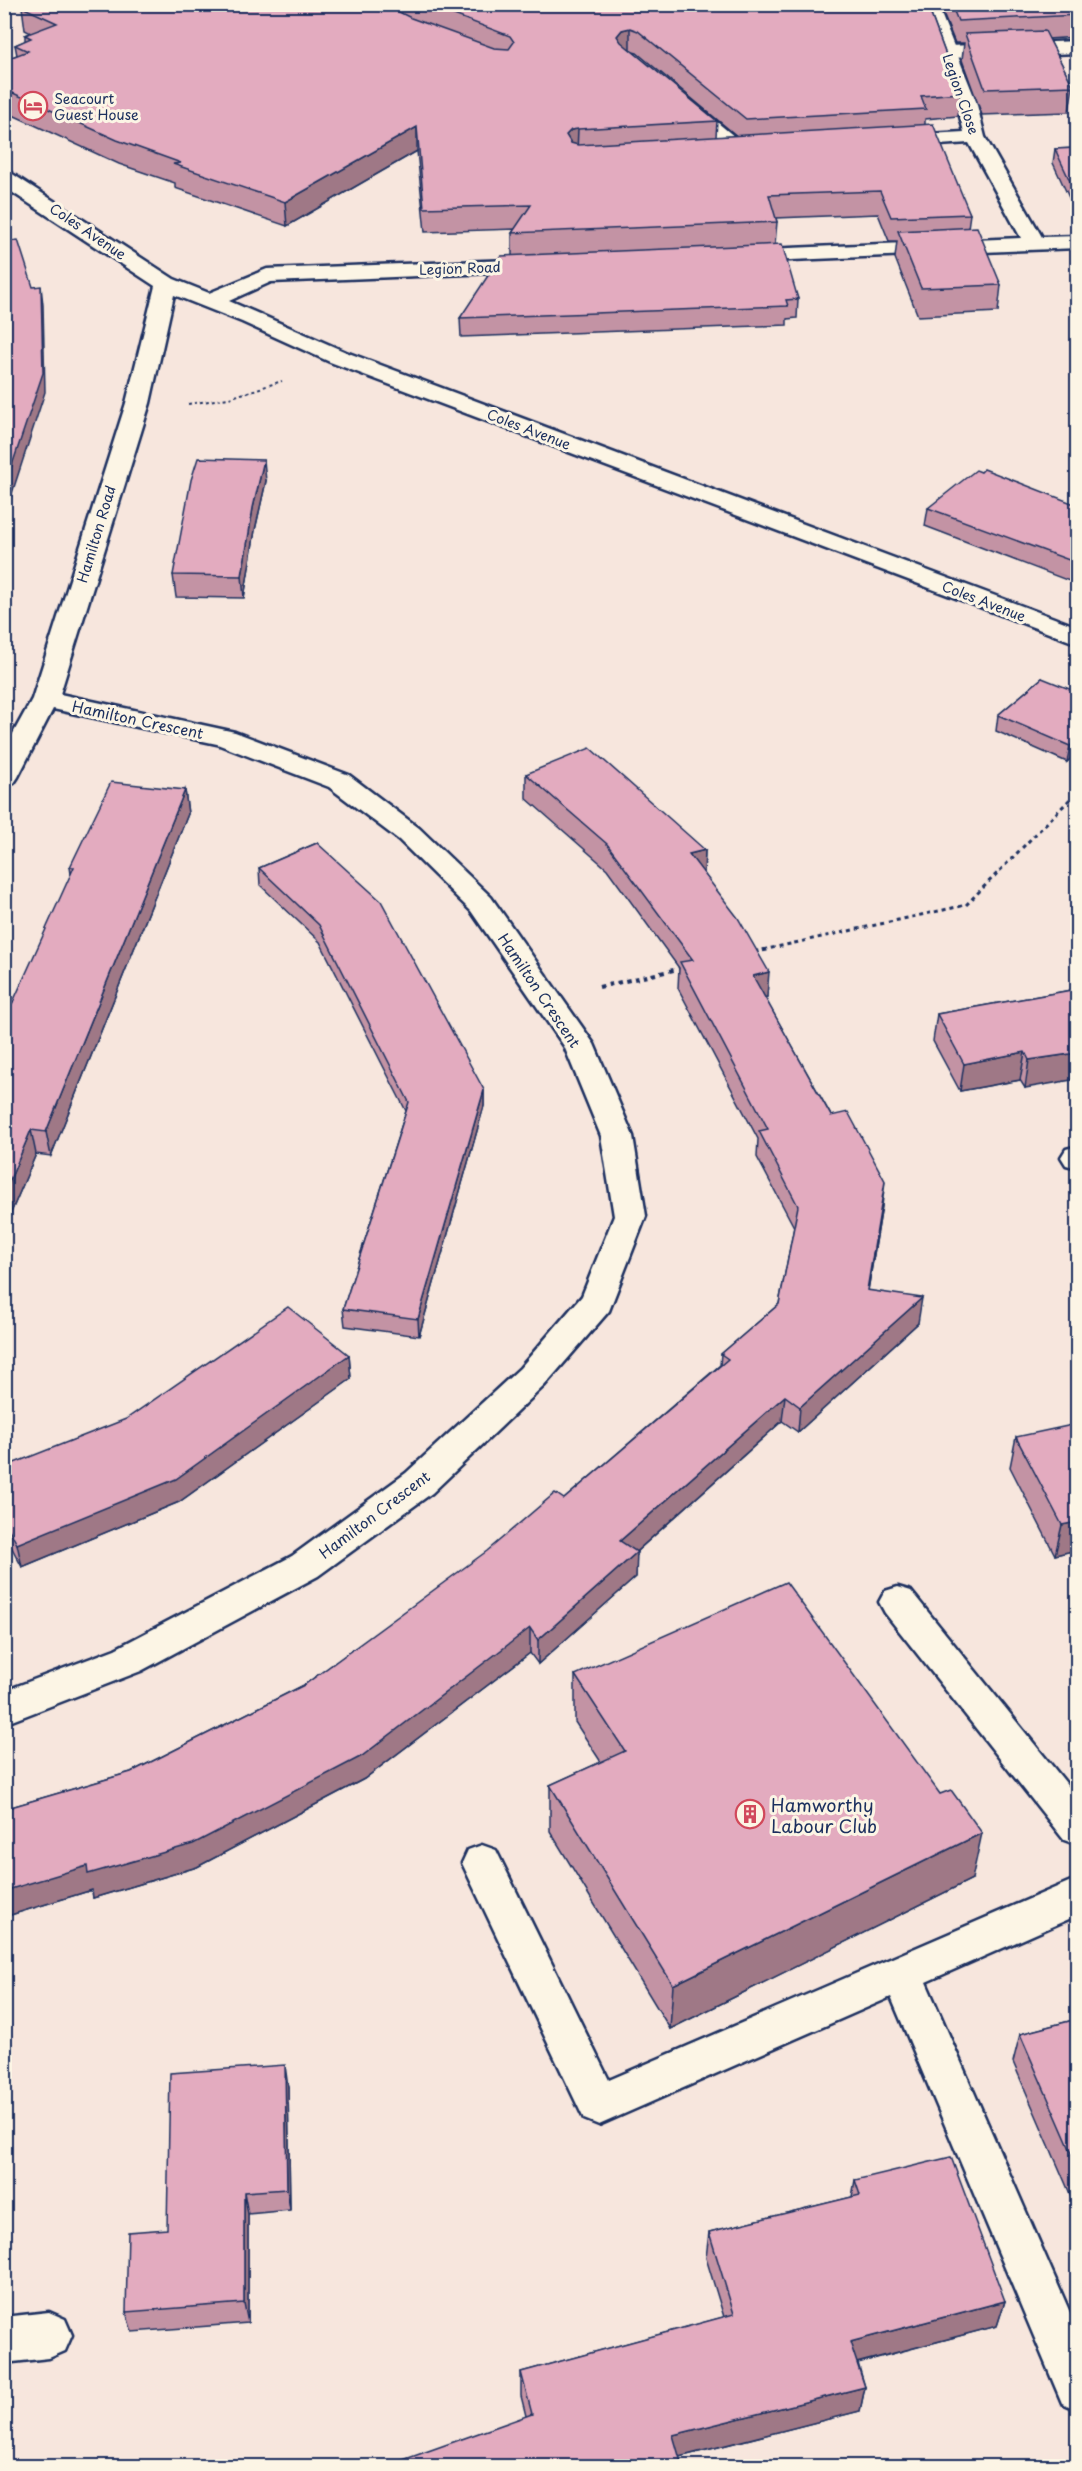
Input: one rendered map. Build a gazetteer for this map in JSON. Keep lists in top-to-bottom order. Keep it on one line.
{"streets":{"street":["Legion Close","Coles Avenue","Legion Road","Hamilton Road","Hamilton Crescent"]},"crossings":[["Coles Avenue","Legion Road"],["Coles Avenue","Hamilton Road"],["Hamilton Road","Hamilton Crescent"]],"places":{"hotel":["Seacourt Guest House"],"building":["Hamworthy Labour Club"]}}
